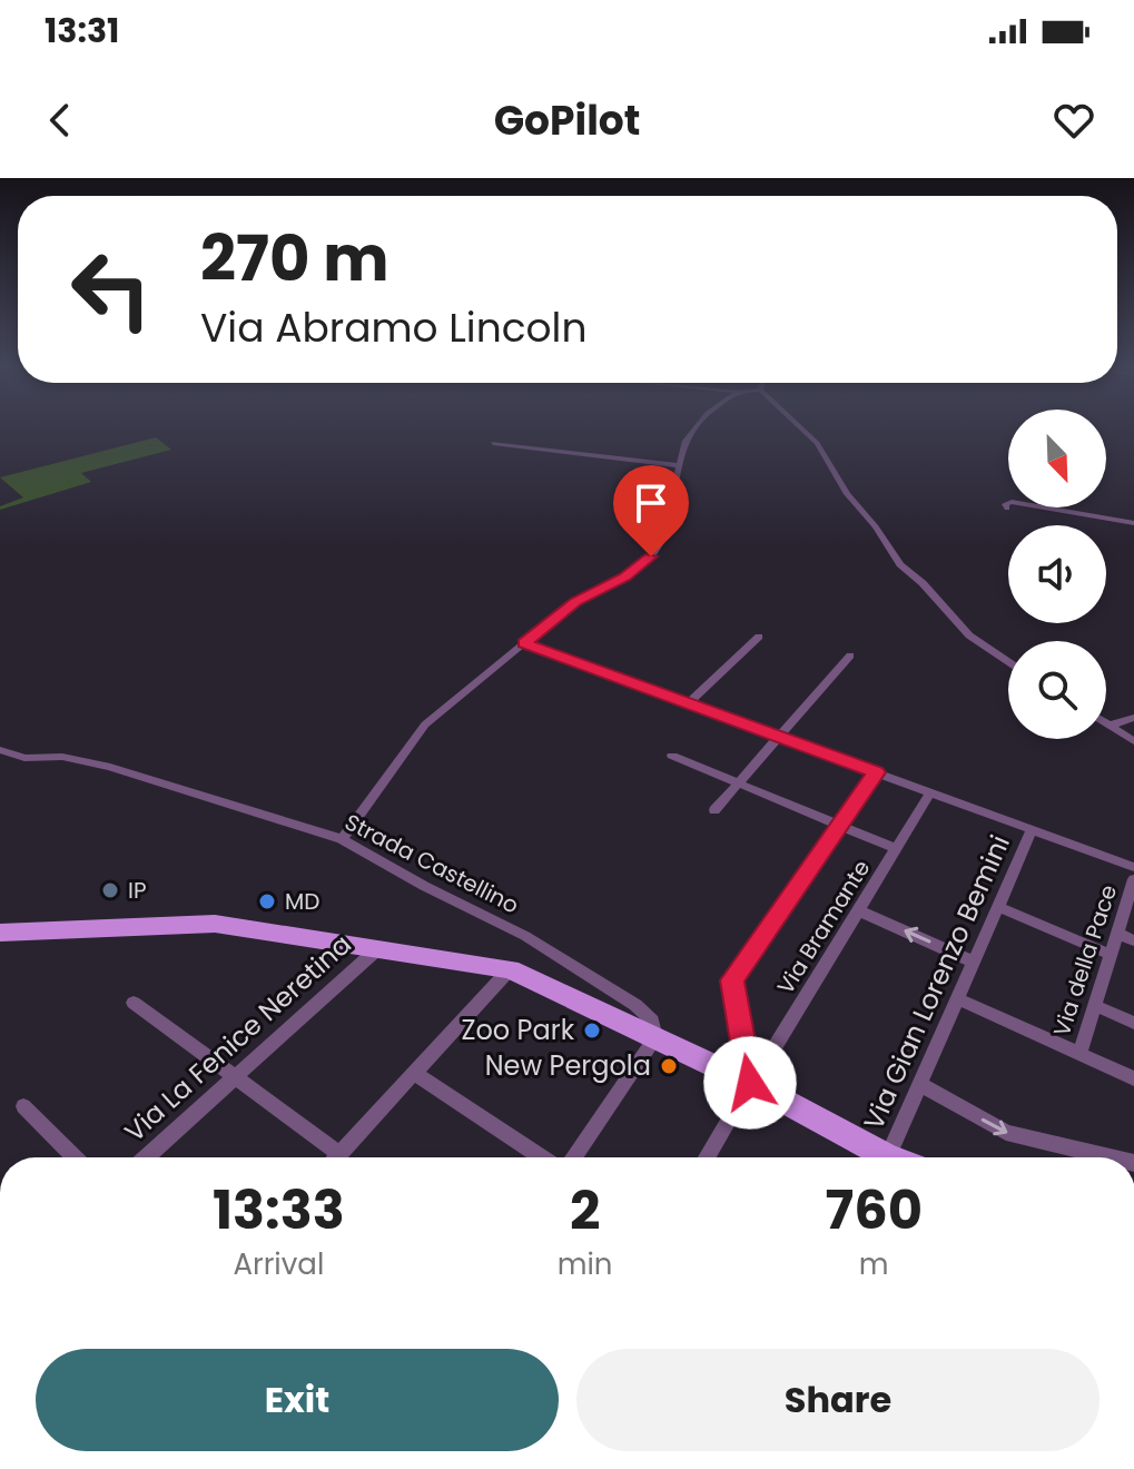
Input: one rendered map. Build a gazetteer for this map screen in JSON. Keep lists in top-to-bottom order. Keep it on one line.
{"streets":{"street":["Strada Castellino","Via Bramante","Via della Pace","Via Gian Lorenzo Bemini","Via La Fenice Neretina"]},"places":["IP","MD","Zoo Park","New Pergola"],"north":"bottom right","page":{"status":"13:31","header":"GoPilot","turn":["270 m","Via Abramo Lincoln"],"eta":["13:33","Arrival","2","min","760","m"],"buttons":["Exit","Share"]}}
